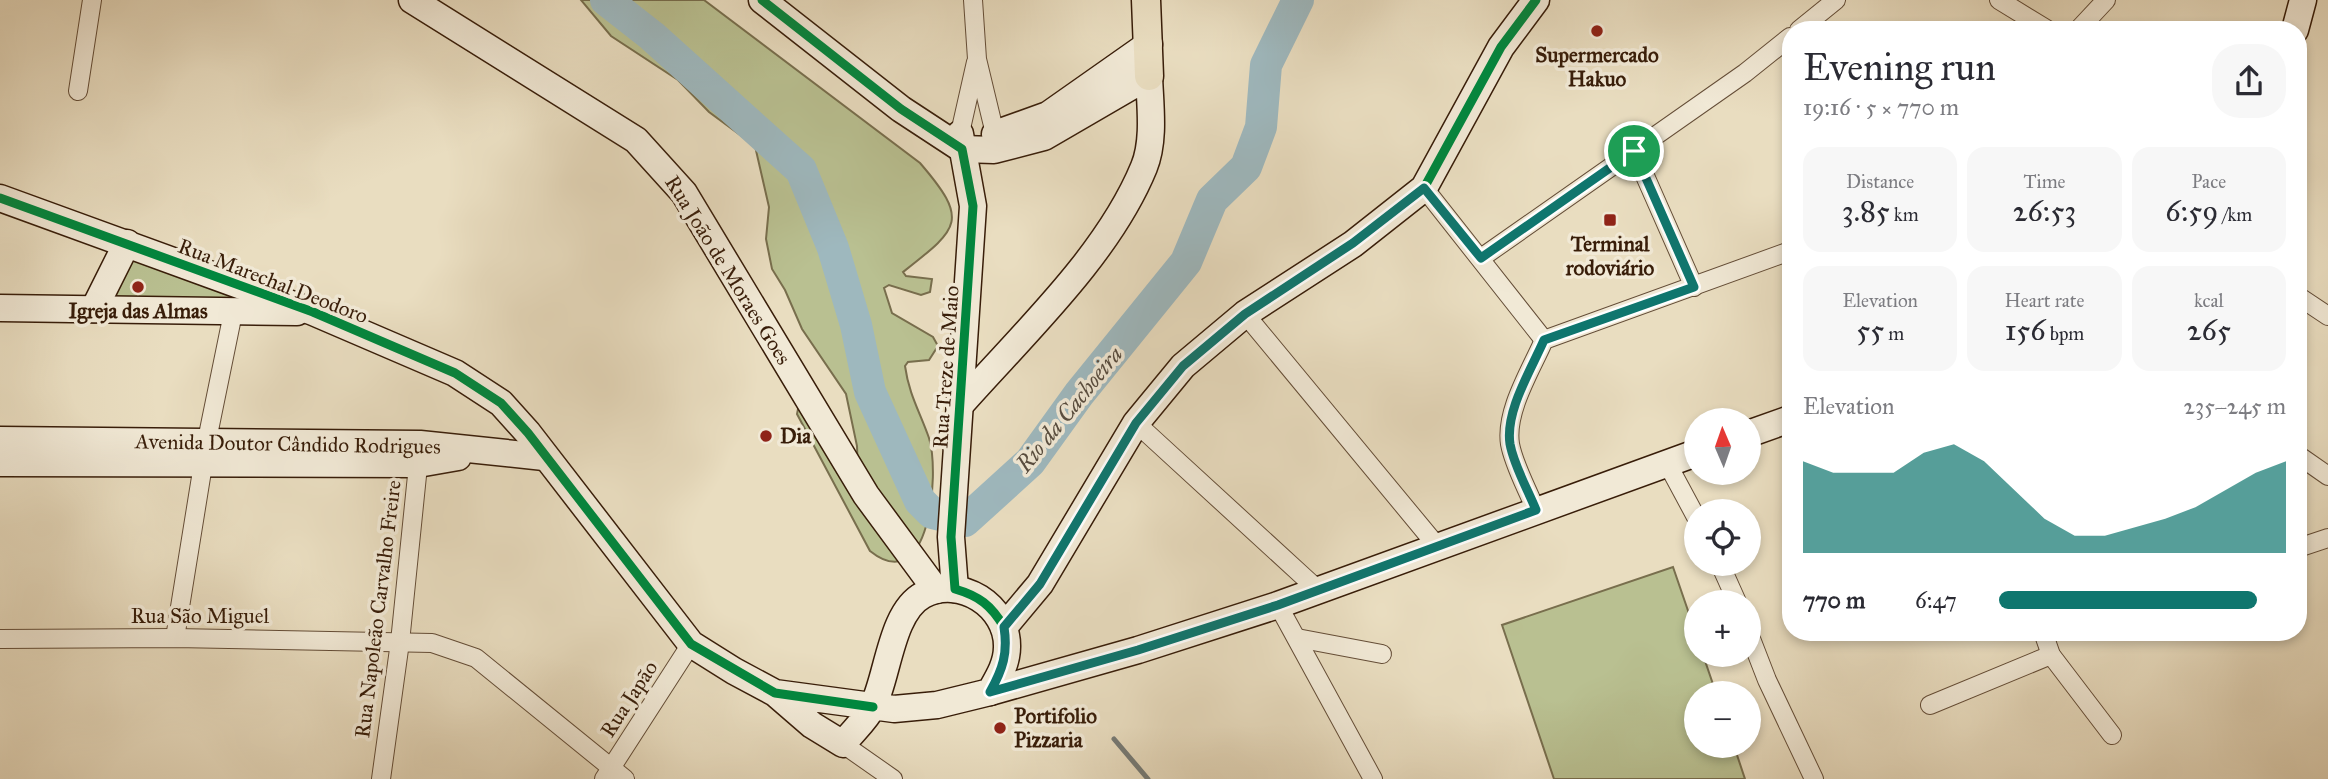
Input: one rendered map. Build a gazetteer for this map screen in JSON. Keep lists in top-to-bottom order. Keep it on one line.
{"streets":{"main road":["Rua João de Moraes Goes","Rua Marechal Deodoro","Rua Treze de Maio","Avenida Doutor Cândido Rodrigues"],"street":["Rua Napoleão Carvalho Freire","Rua São Miguel","Rua Japão"]},"crossings":[["Rua João de Moraes Goes","Rua Treze de Maio"],["Rua Marechal Deodoro","Avenida Doutor Cândido Rodrigues"],["Rua Marechal Deodoro","Rua Japão"],["Avenida Doutor Cândido Rodrigues","Rua Napoleão Carvalho Freire"],["Rua Napoleão Carvalho Freire","Rua São Miguel"],["Rua São Miguel","Rua Japão"]],"water":["Rio da Cachoeira"],"places":{"other":["Supermercado Hakuo","Igreja das Almas","Dia","Portifolio Pizzaria"],"transit":["Terminal rodoviário"]},"north":"top","page":{"heading":["Evening run","19:16 · 5 × 770 m"],"stats":[["Distance","3.85 km"],["Time","26:53"],["Pace","6:59 /km"],["Elevation","55 m"],["Heart rate","156 bpm"],["kcal","265"]],"chart":["Elevation","235–245 m"],"map_buttons":["+","−"],"list":[{"name":"770 m","note":"6:47"}]}}
